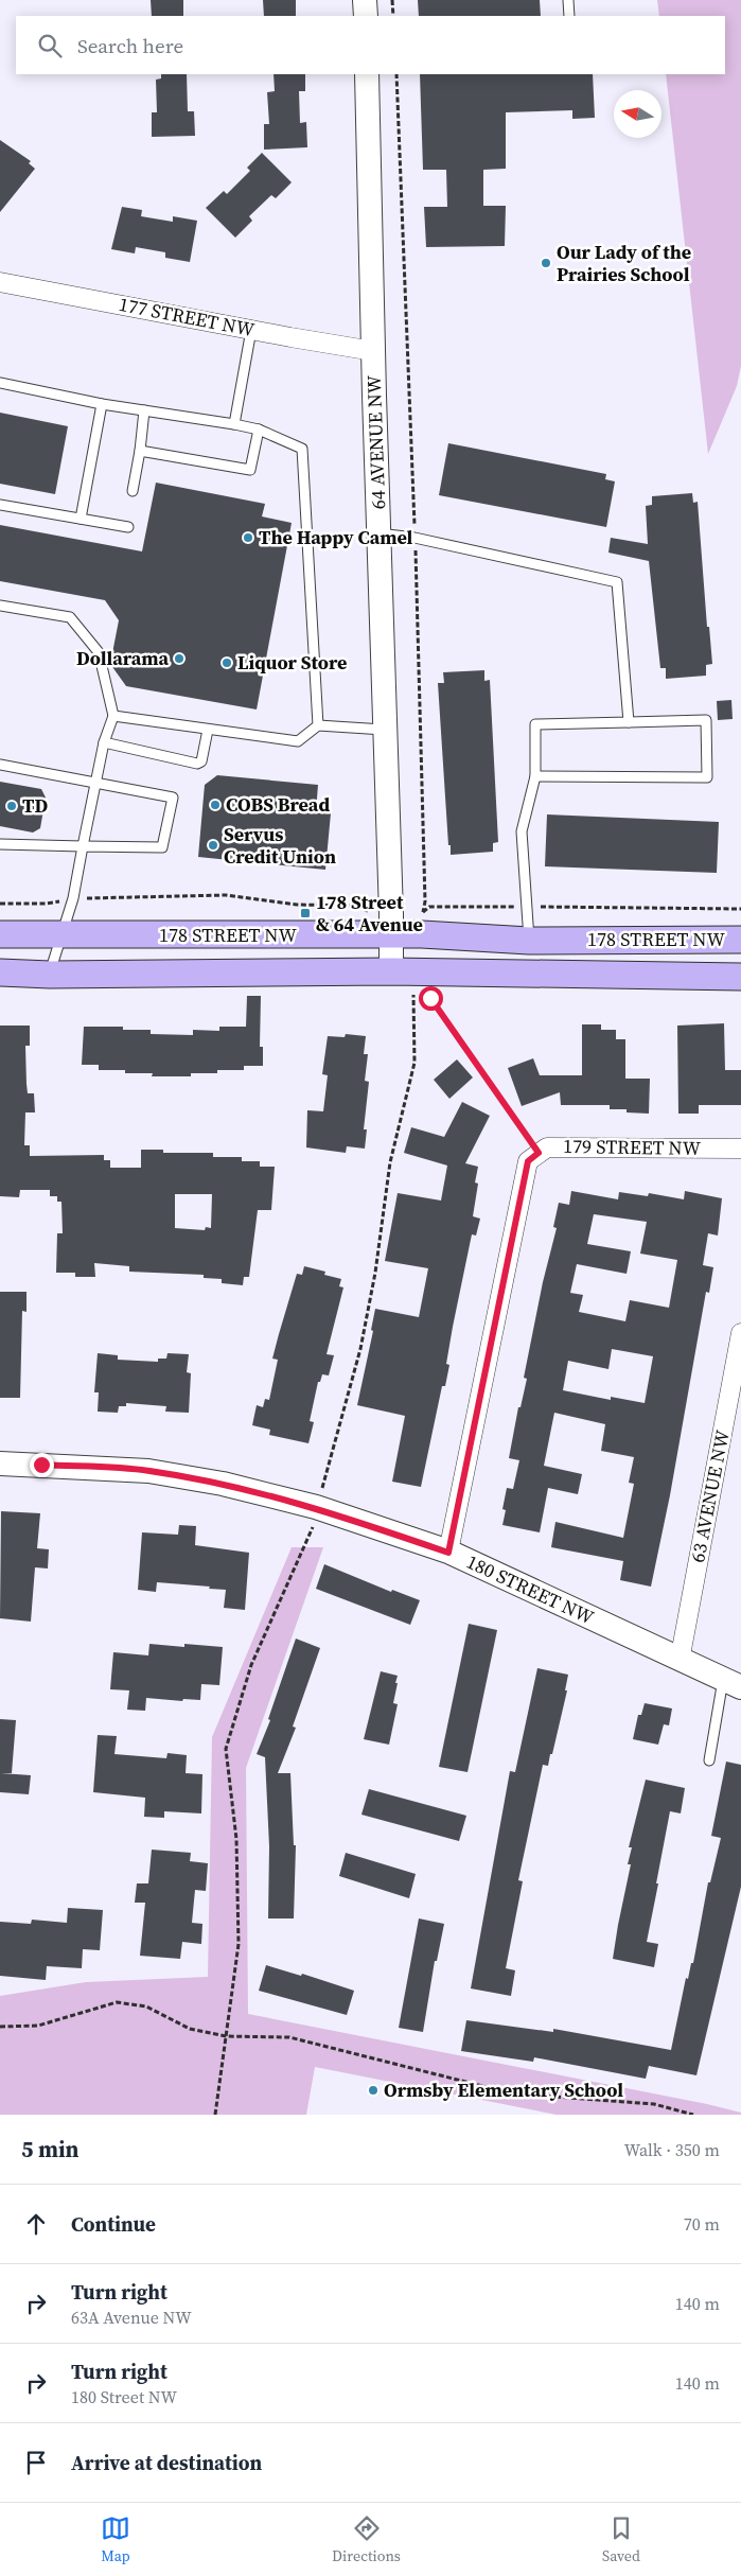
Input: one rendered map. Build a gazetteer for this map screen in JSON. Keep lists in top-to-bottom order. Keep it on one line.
{"streets":{"main road":["178 STREET NW"],"street":["177 STREET NW","64 AVENUE NW","179 STREET NW","63 AVENUE NW","180 STREET NW"]},"crossings":[["177 STREET NW","64 AVENUE NW"],["64 AVENUE NW","178 STREET NW"],["63 AVENUE NW","180 STREET NW"]],"places":{"other":["Our Lady of the Prairies School","The Happy Camel","Dollarama","Liquor Store","COBS Bread","TD","Servus Credit Union","Ormsby Elementary School"],"transit":["178 Street & 64 Avenue"]},"north":"left","page":{"search":"Search here","heading":["5 min","Walk · 350 m"],"list":[["Continue","70 m"],["Turn right","63A Avenue NW","140 m"],["Turn right","180 Street NW","140 m"],"Arrive at destination"],"nav":["Map","Directions","Saved"]}}
